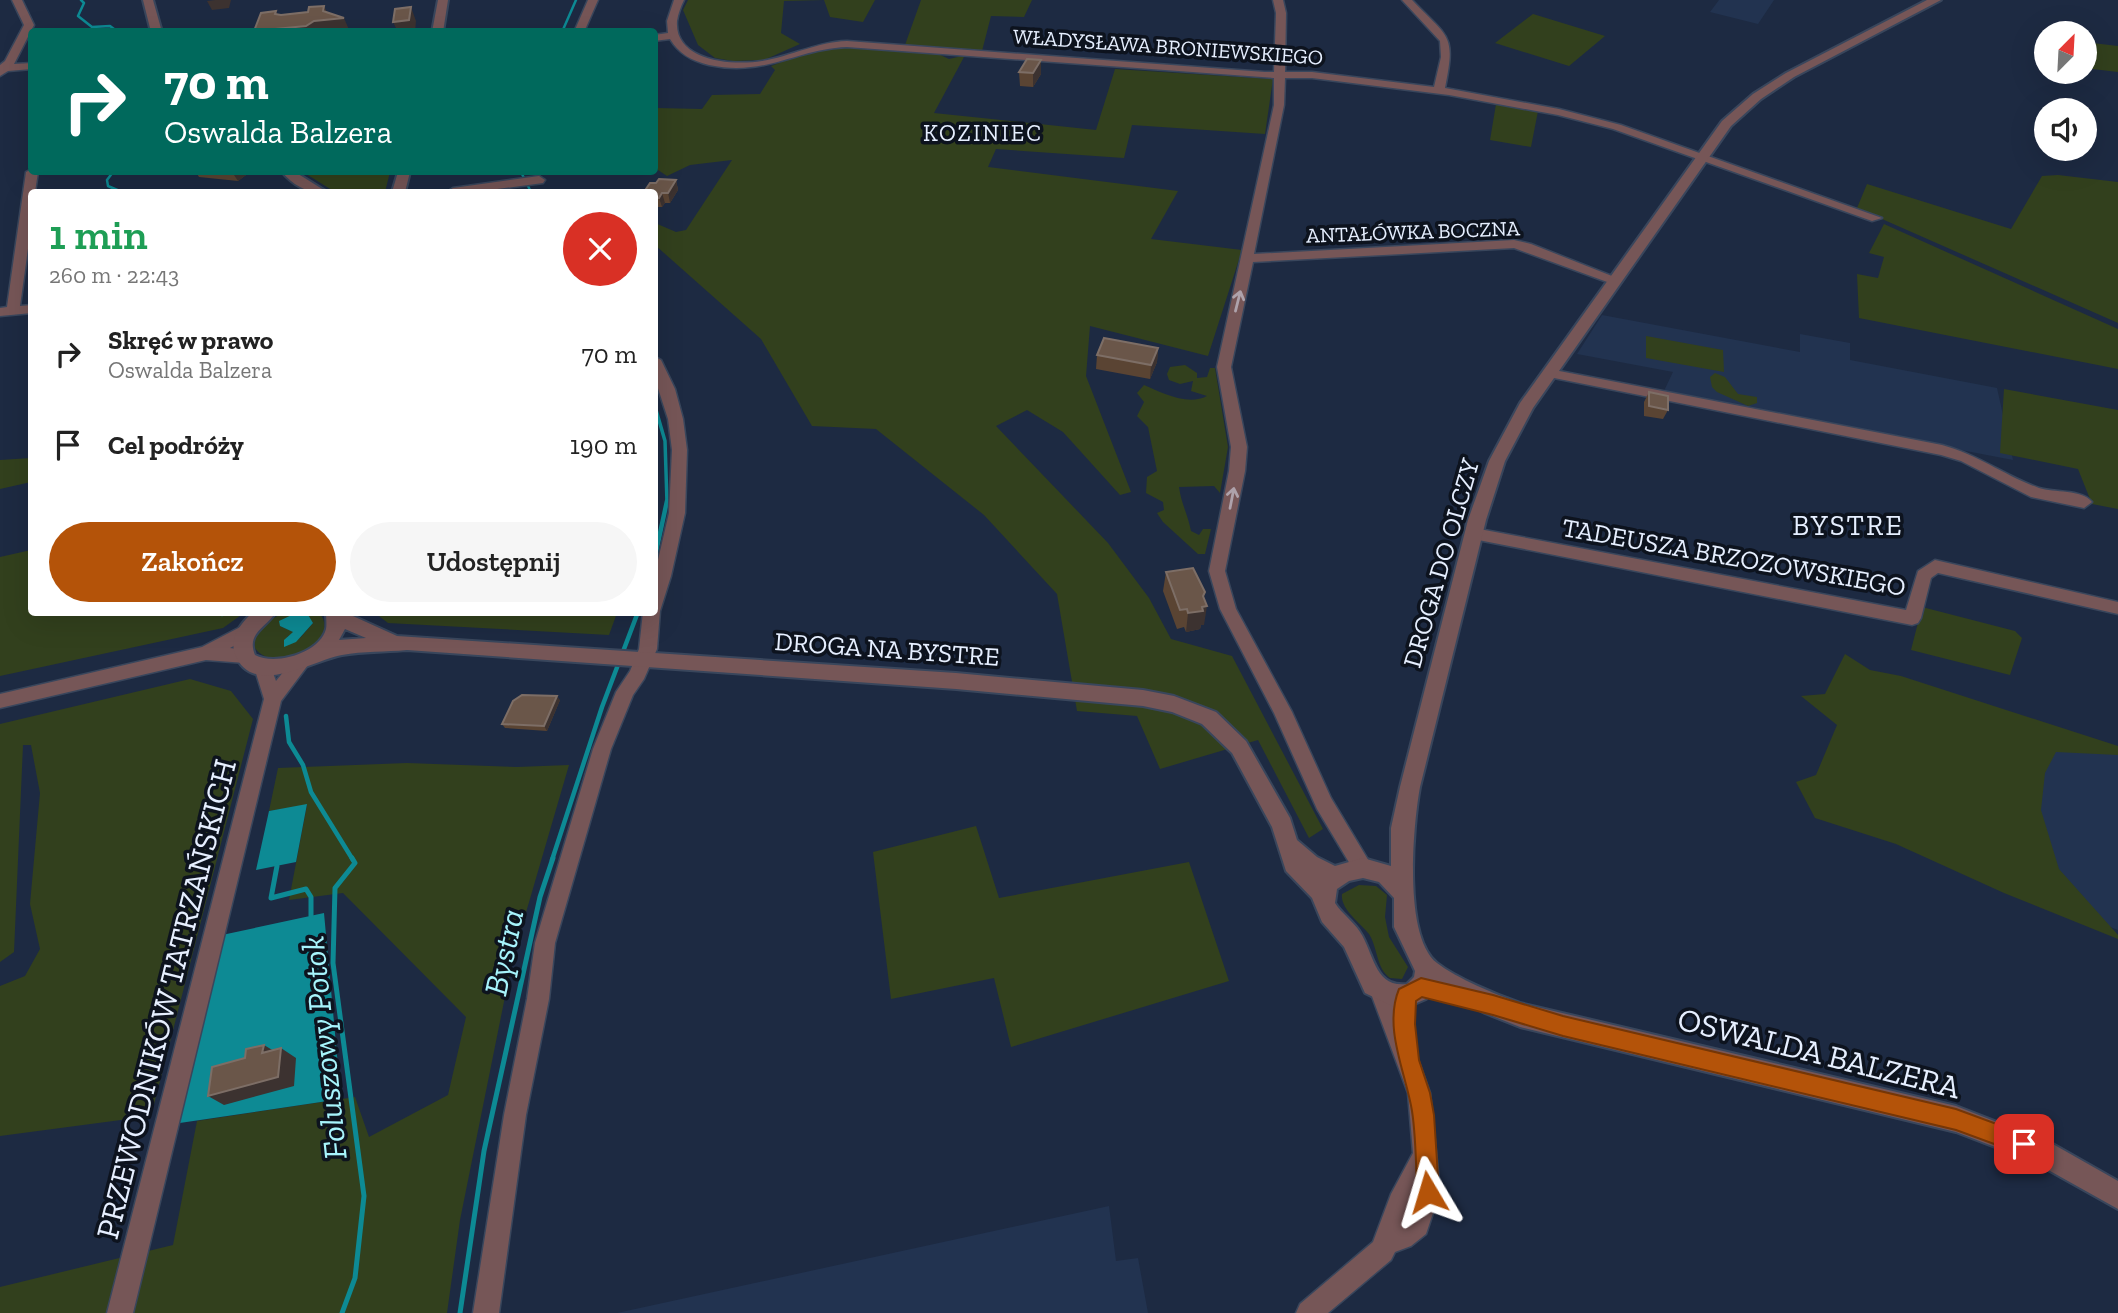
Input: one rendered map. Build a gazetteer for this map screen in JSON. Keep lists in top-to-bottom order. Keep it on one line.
{"streets":{"street":["WŁADYSŁAWA BRONIEWSKIEGO","ANTAŁÓWKA BOCZNA","TADEUSZA BRZOZOWSKIEGO","DROGA DO OLCZY","DROGA NA BYSTRE","PRZEWODNIKÓW TATRZAŃSKICH","OSWALDA BALZERA"]},"crossings":[["WŁADYSŁAWA BRONIEWSKIEGO","DROGA DO OLCZY"],["ANTAŁÓWKA BOCZNA","DROGA DO OLCZY"],["TADEUSZA BRZOZOWSKIEGO","DROGA DO OLCZY"],["DROGA DO OLCZY","DROGA NA BYSTRE"],["DROGA DO OLCZY","OSWALDA BALZERA"]],"districts":["KOZINIEC","BYSTRE"],"water":["Bystra","Foluszowy Potok"],"north":"top right","page":{"turn":["70 m","Oswalda Balzera"],"heading":["1 min","260 m · 22:43"],"list":[{"name":"Skręć w prawo","note":"Oswalda Balzera","value":"70 m"},{"name":"Cel podróży","value":"190 m"}],"buttons":["Zakończ","Udostępnij"]}}
